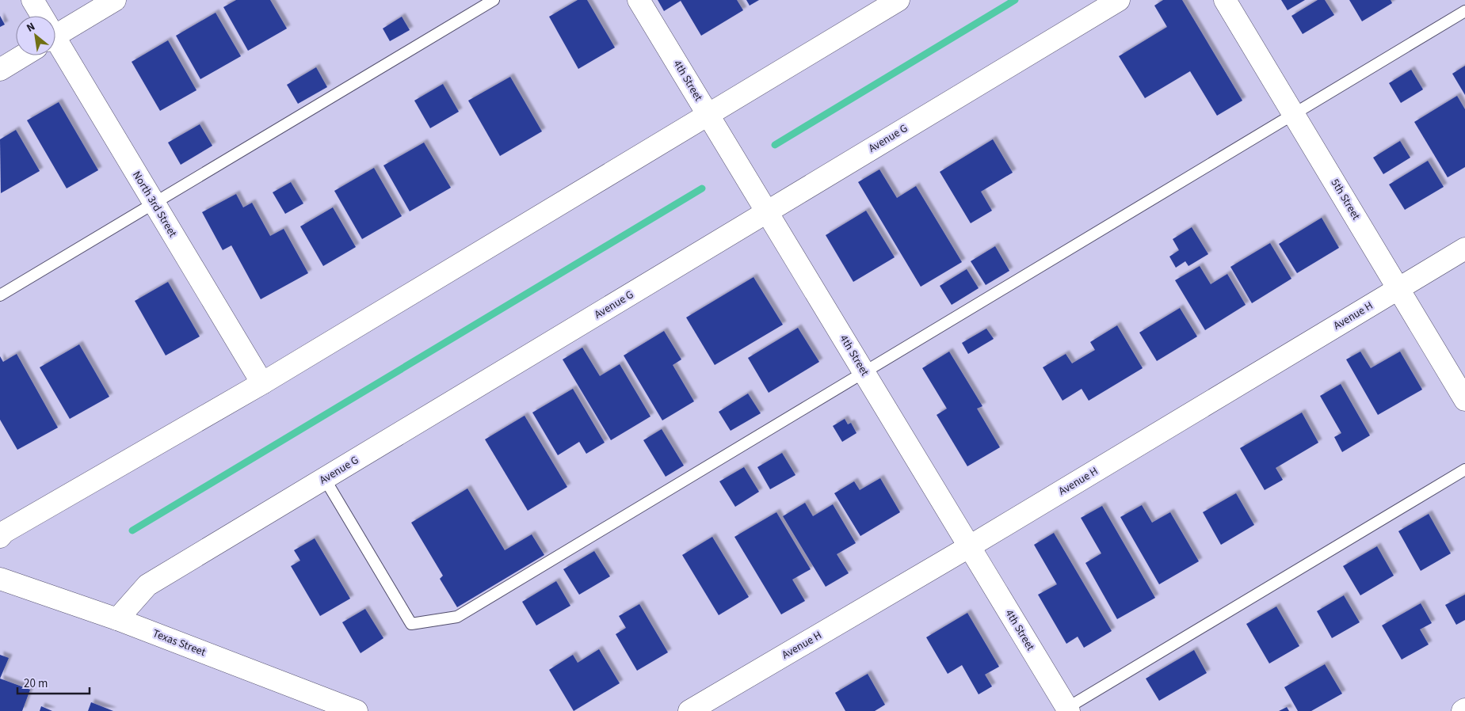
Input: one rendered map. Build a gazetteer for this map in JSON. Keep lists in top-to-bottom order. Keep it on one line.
{"streets":{"street":["4th Street","Avenue G","5th Street","North 3rd Street","Avenue H","Texas Street"]},"crossings":[["4th Street","Avenue G"],["4th Street","Avenue H"],["Avenue G","Texas Street"],["5th Street","Avenue H"]],"scale_bar":"20 m","north":"top left"}
